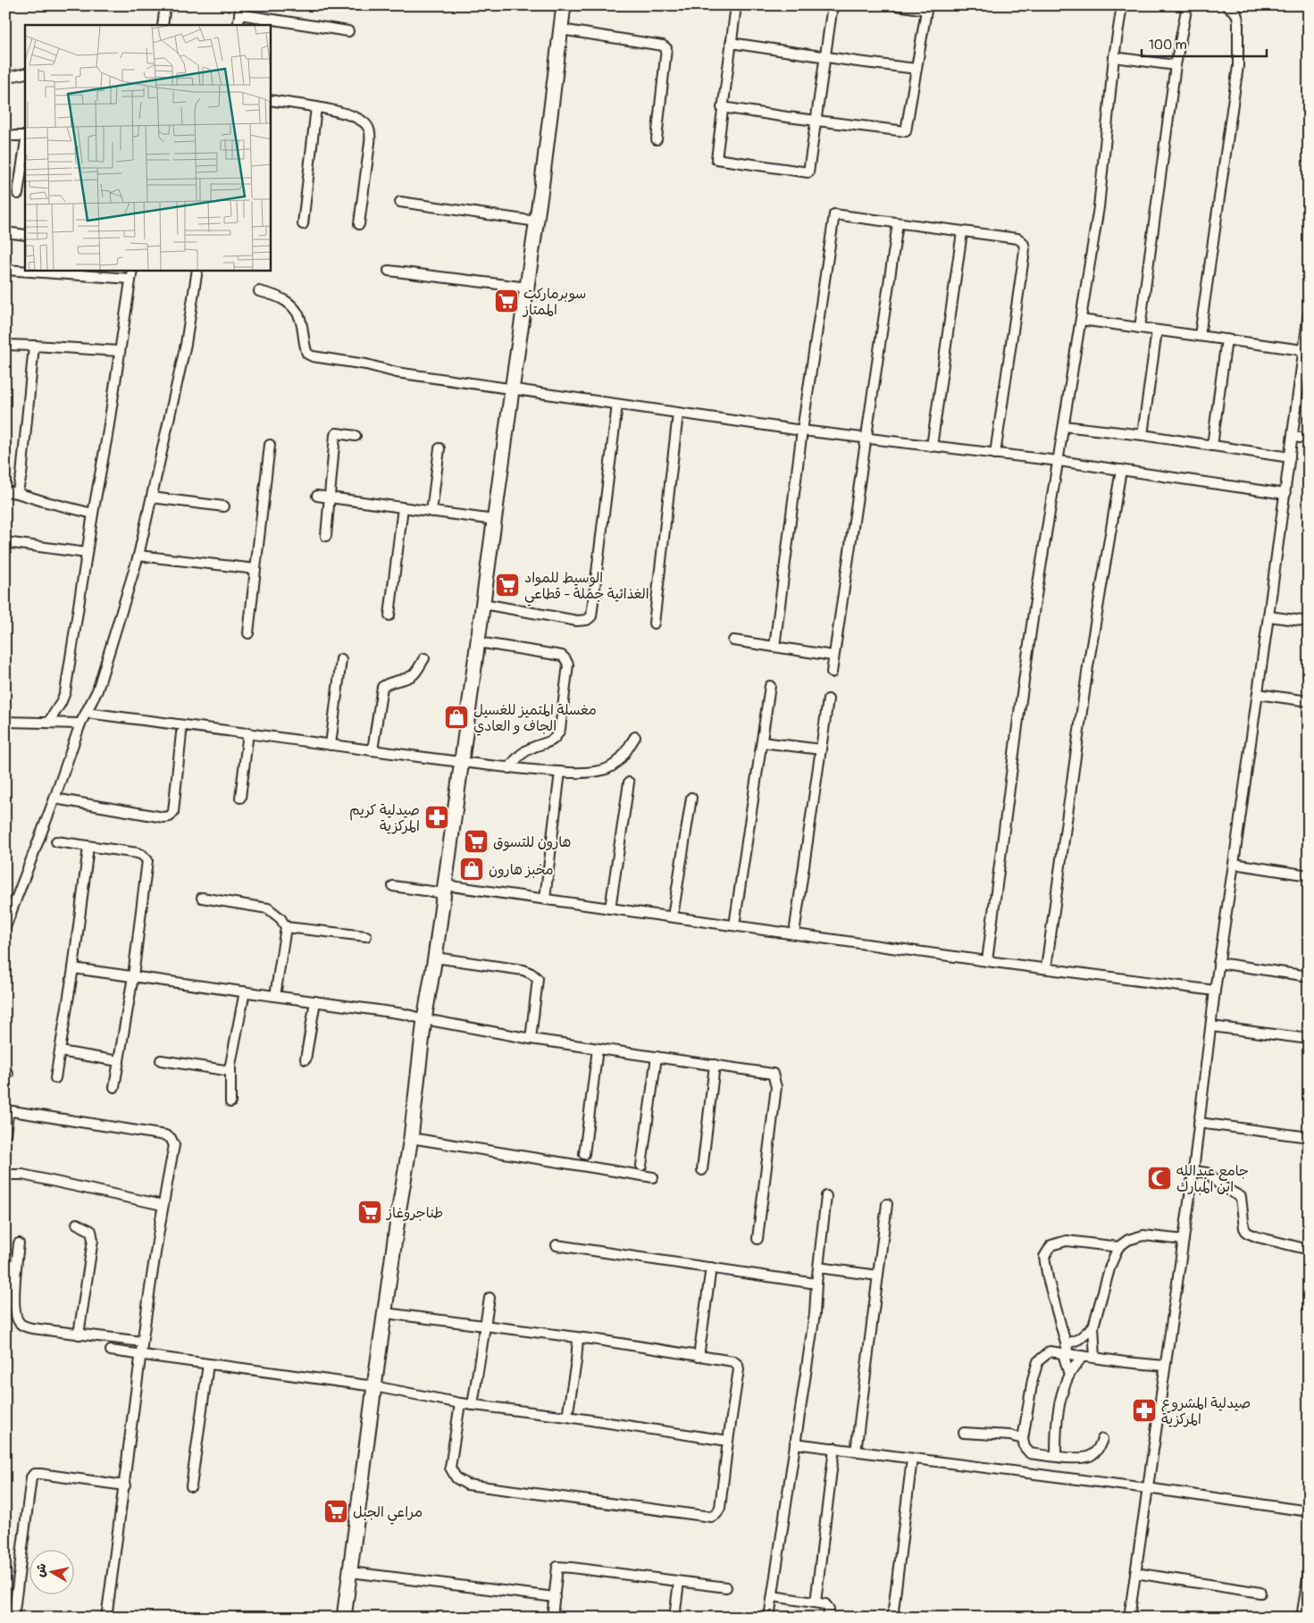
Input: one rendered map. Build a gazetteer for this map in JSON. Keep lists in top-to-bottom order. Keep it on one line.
{"places":{"supermarket":["سوبرماركت الممتاز","الوسيط للمواد الغذائية جملة - قطاعي","هارون للتسوق","طناجروغاز","مراعي الجبل"],"shop":["مغسلة المتميز للغسيل الجاف و العادي","مخبز هارون"],"pharmacy":["صيدلية كريم المركزية","صيدلية المشروع المركزية"],"mosque":["جامع عبدالله ابن المبارك"]},"scale_bar":"100 m","north":"left"}
